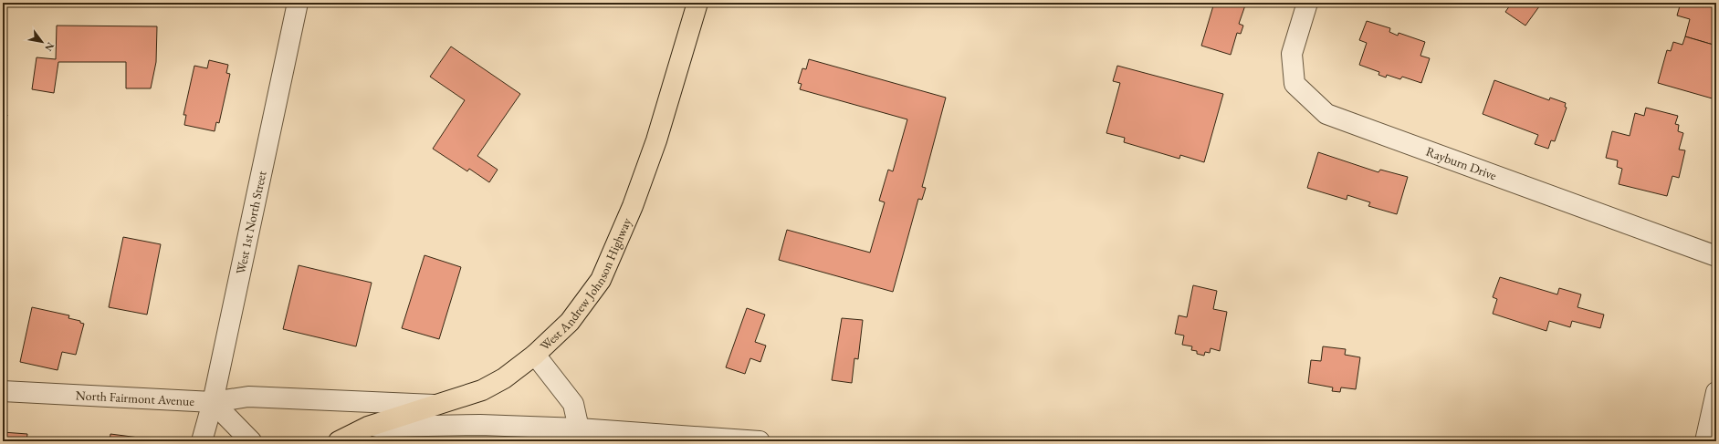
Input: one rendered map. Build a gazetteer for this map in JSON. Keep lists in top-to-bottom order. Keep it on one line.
{"streets":{"main road":["West Andrew Johnson Highway"],"street":["Rayburn Drive","West 1st North Street","North Fairmont Avenue"]},"crossings":[["West 1st North Street","North Fairmont Avenue"]],"north":"bottom right"}
